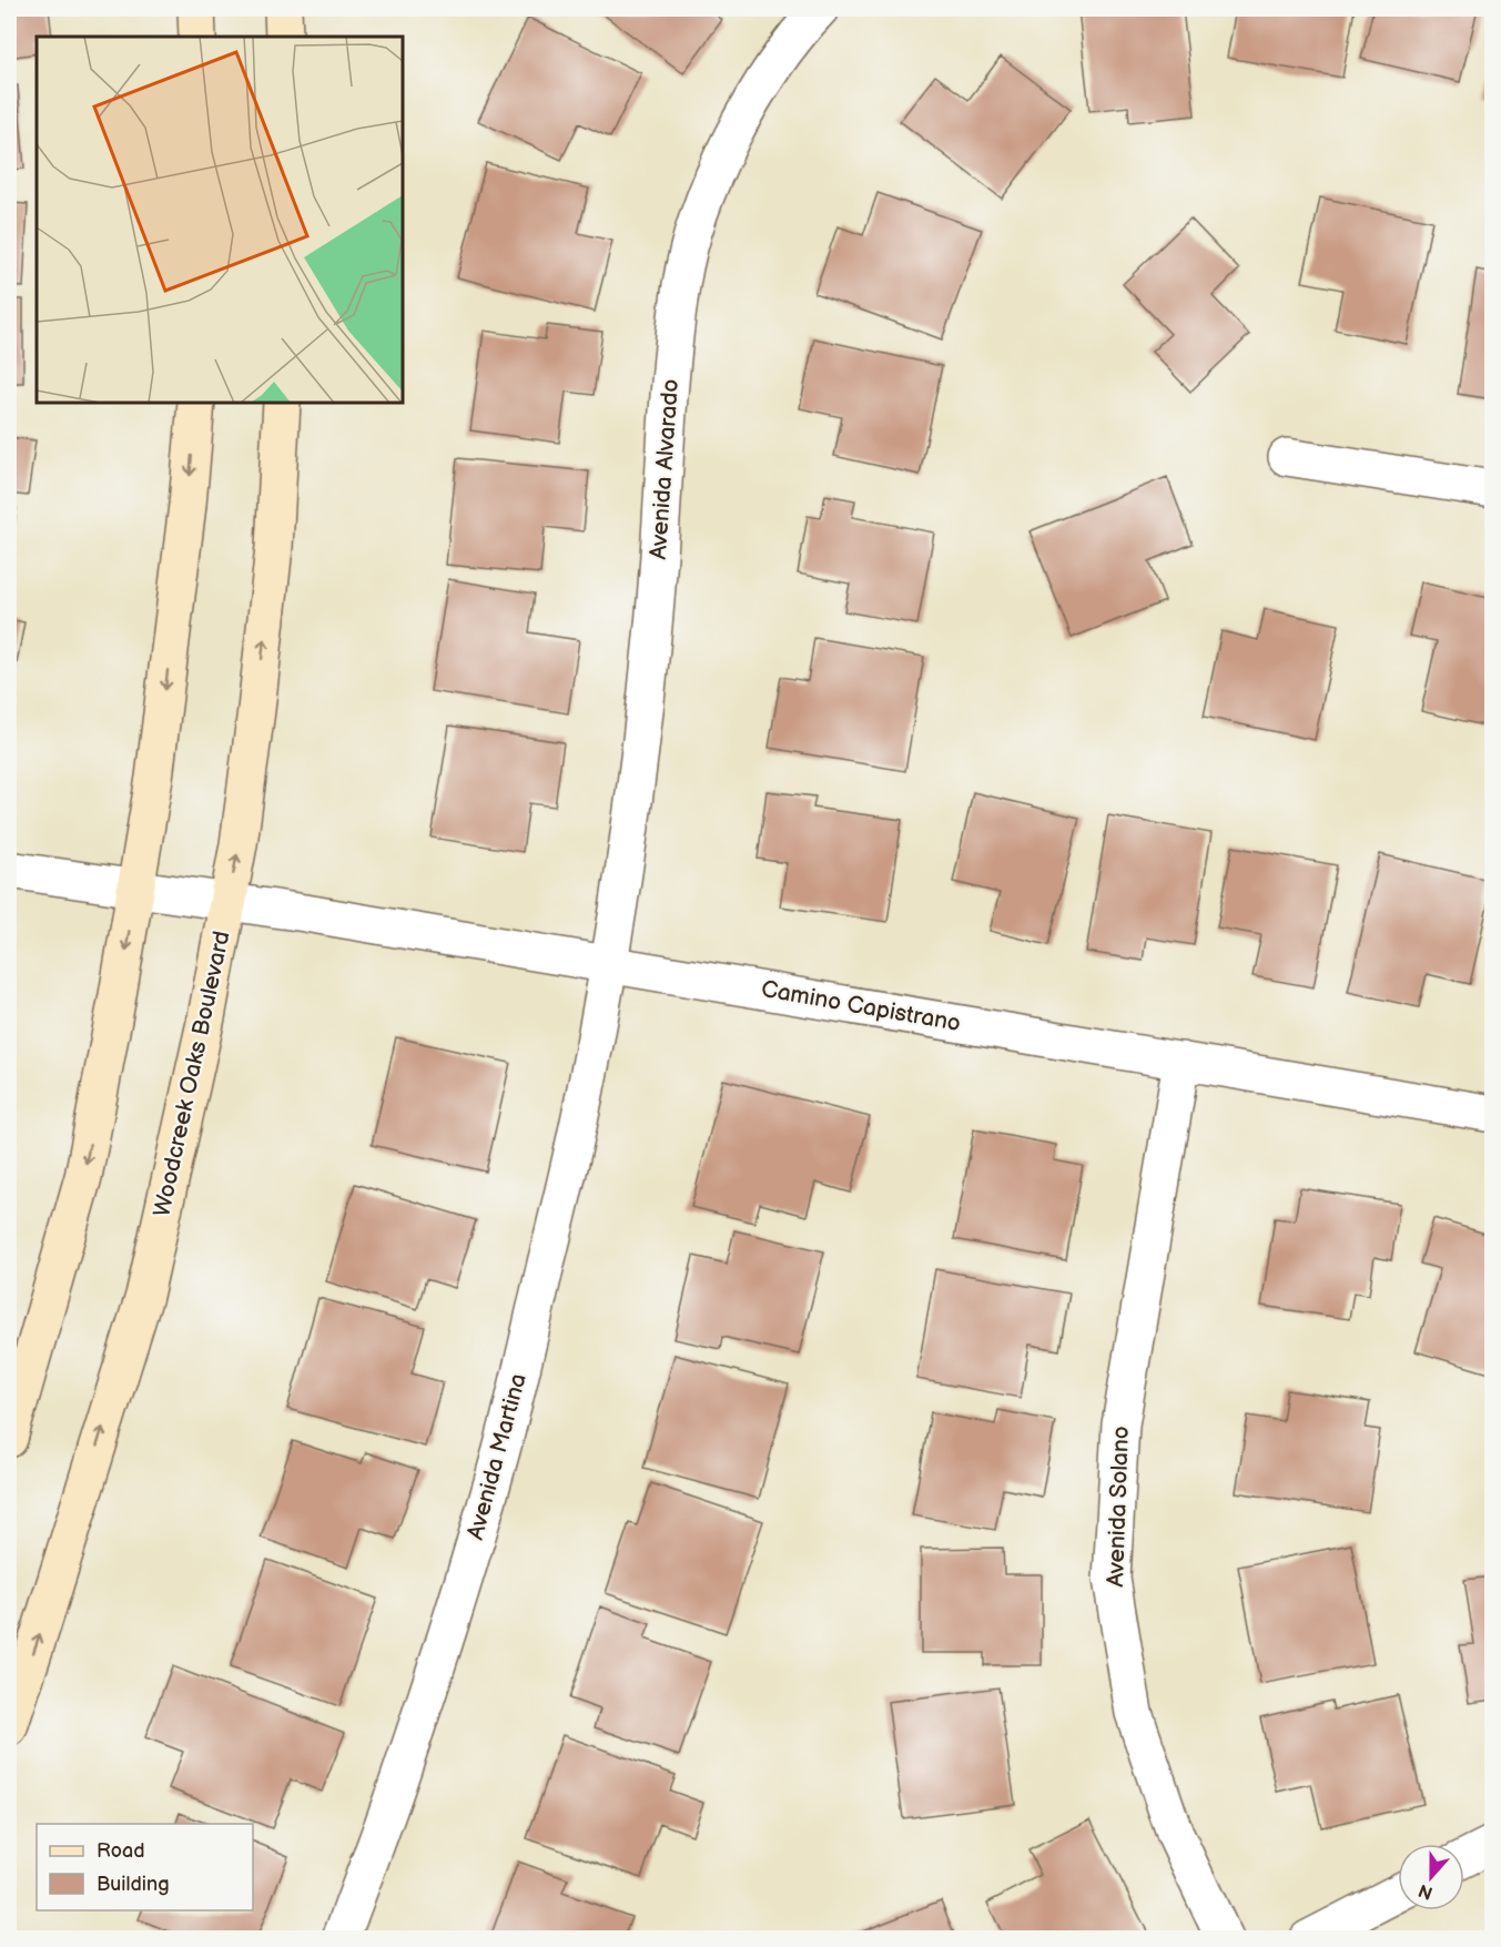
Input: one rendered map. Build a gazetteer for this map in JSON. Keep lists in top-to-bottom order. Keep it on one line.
{"streets":{"main road":["Woodcreek Oaks Boulevard"],"street":["Avenida Alvarado","Camino Capistrano","Avenida Martina","Avenida Solano"]},"crossings":[["Avenida Alvarado","Camino Capistrano"],["Avenida Alvarado","Avenida Martina"],["Camino Capistrano","Woodcreek Oaks Boulevard"],["Camino Capistrano","Avenida Martina"],["Camino Capistrano","Avenida Solano"]],"legend":["Road","Building"],"north":"bottom"}
